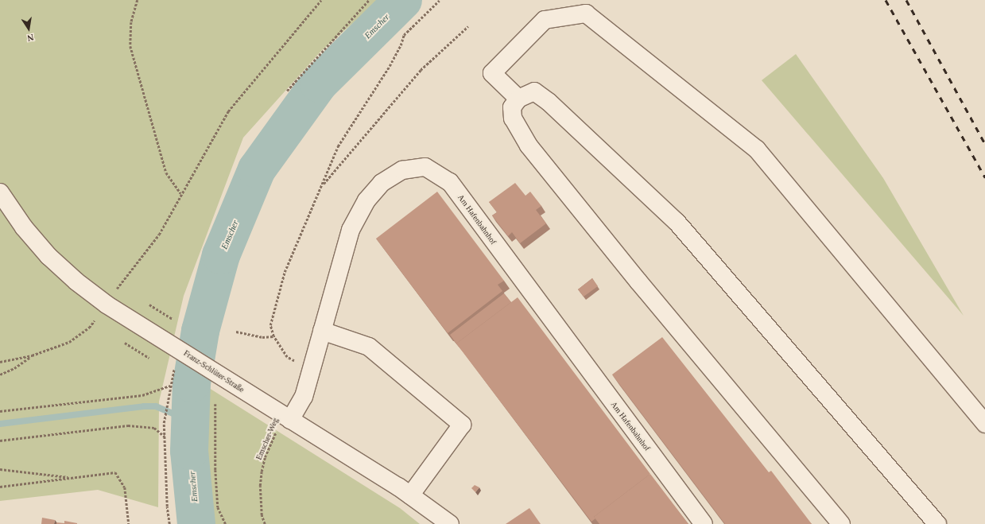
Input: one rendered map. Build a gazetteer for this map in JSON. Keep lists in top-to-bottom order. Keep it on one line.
{"streets":{"street":["Am Hafenbahnhof","Franz-Schlüter-Straße"],"path":["Emscher-Weg"]},"crossings":[["Am Hafenbahnhof","Franz-Schlüter-Straße"],["Am Hafenbahnhof","Emscher-Weg"],["Franz-Schlüter-Straße","Emscher-Weg"]],"water":["Emscher"],"north":"bottom"}
